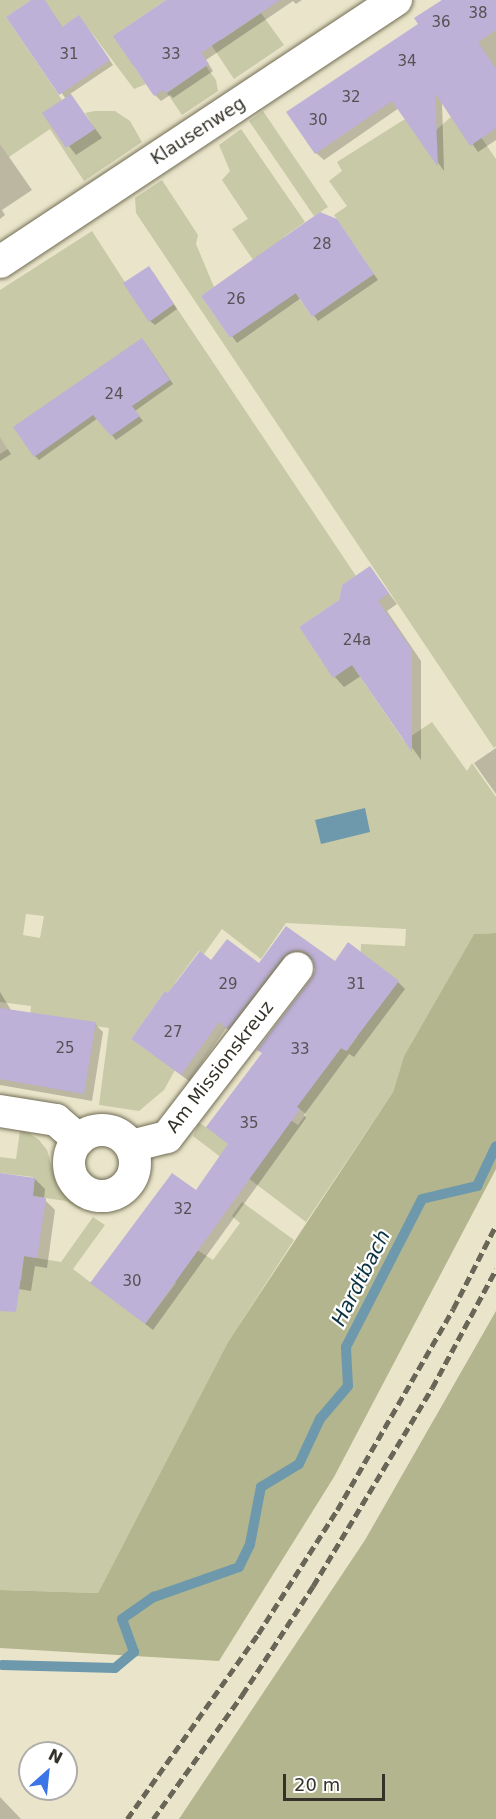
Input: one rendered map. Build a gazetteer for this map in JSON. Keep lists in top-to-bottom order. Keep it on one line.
{"streets":{"street":["Klausenweg","Am Missionskreuz"]},"water":["Hardtbach"],"house_numbers":["38","36","31","33","34","32","30","28","26","24","24a","29","31","27","25","33","35","32","30"],"scale_bar":"20 m","north":"top right"}
